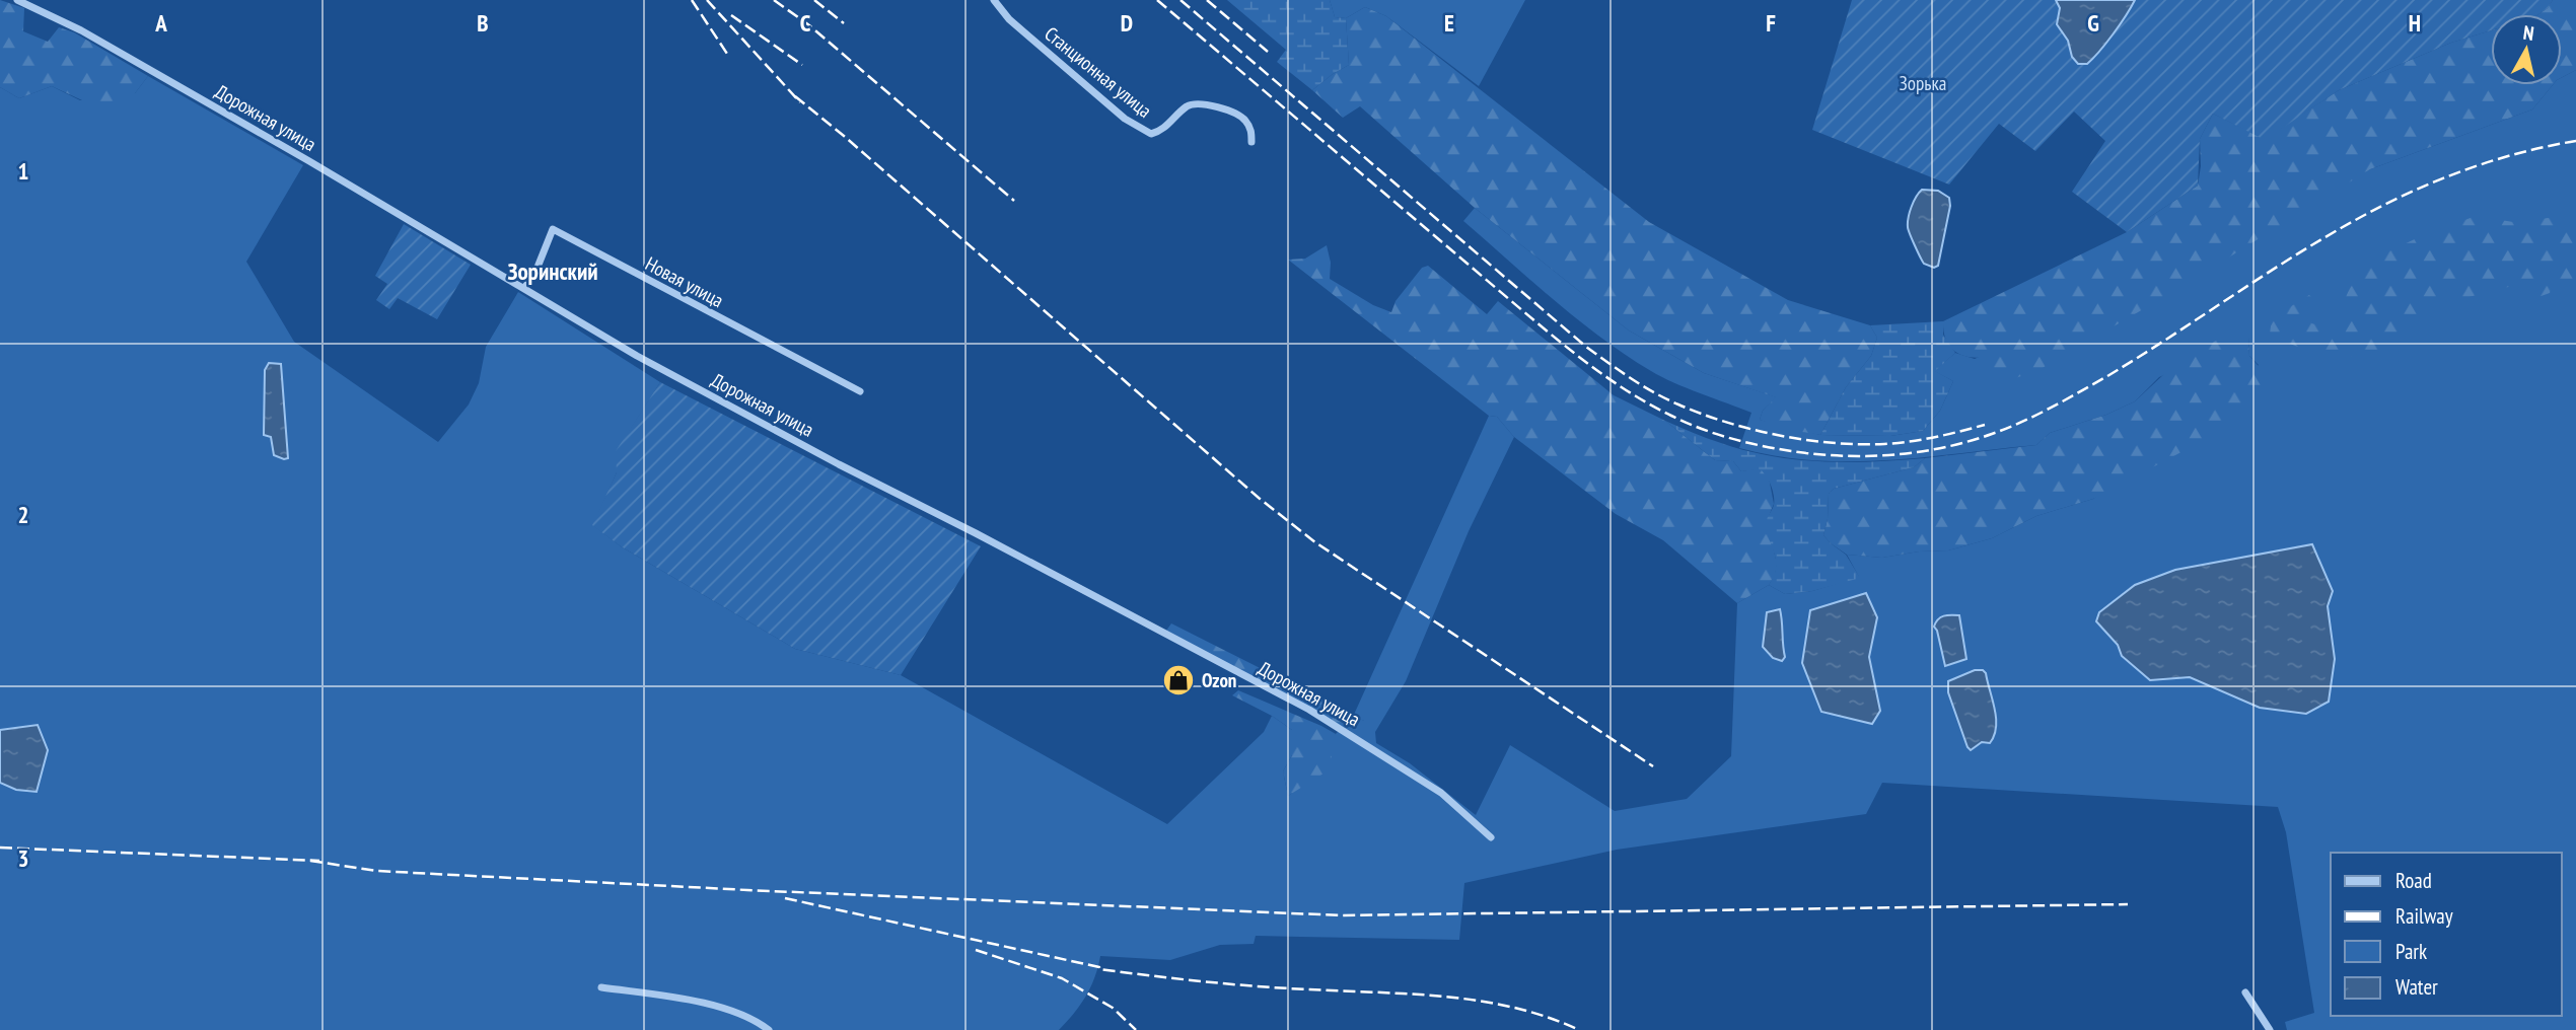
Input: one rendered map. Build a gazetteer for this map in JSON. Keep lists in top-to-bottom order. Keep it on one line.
{"streets":{"street":["Станционная улица","Дорожная улица","Новая улица"]},"crossings":[["Дорожная улица","Новая улица"]],"districts":["Зоринский"],"parks":["Зорька"],"places":{"shop":["Ozon"]},"legend":["Road","Railway","Park","Water"],"north":"top","grid":{"columns":["A","B","C","D","E","F","G","H"],"rows":["1","2","3"]}}
